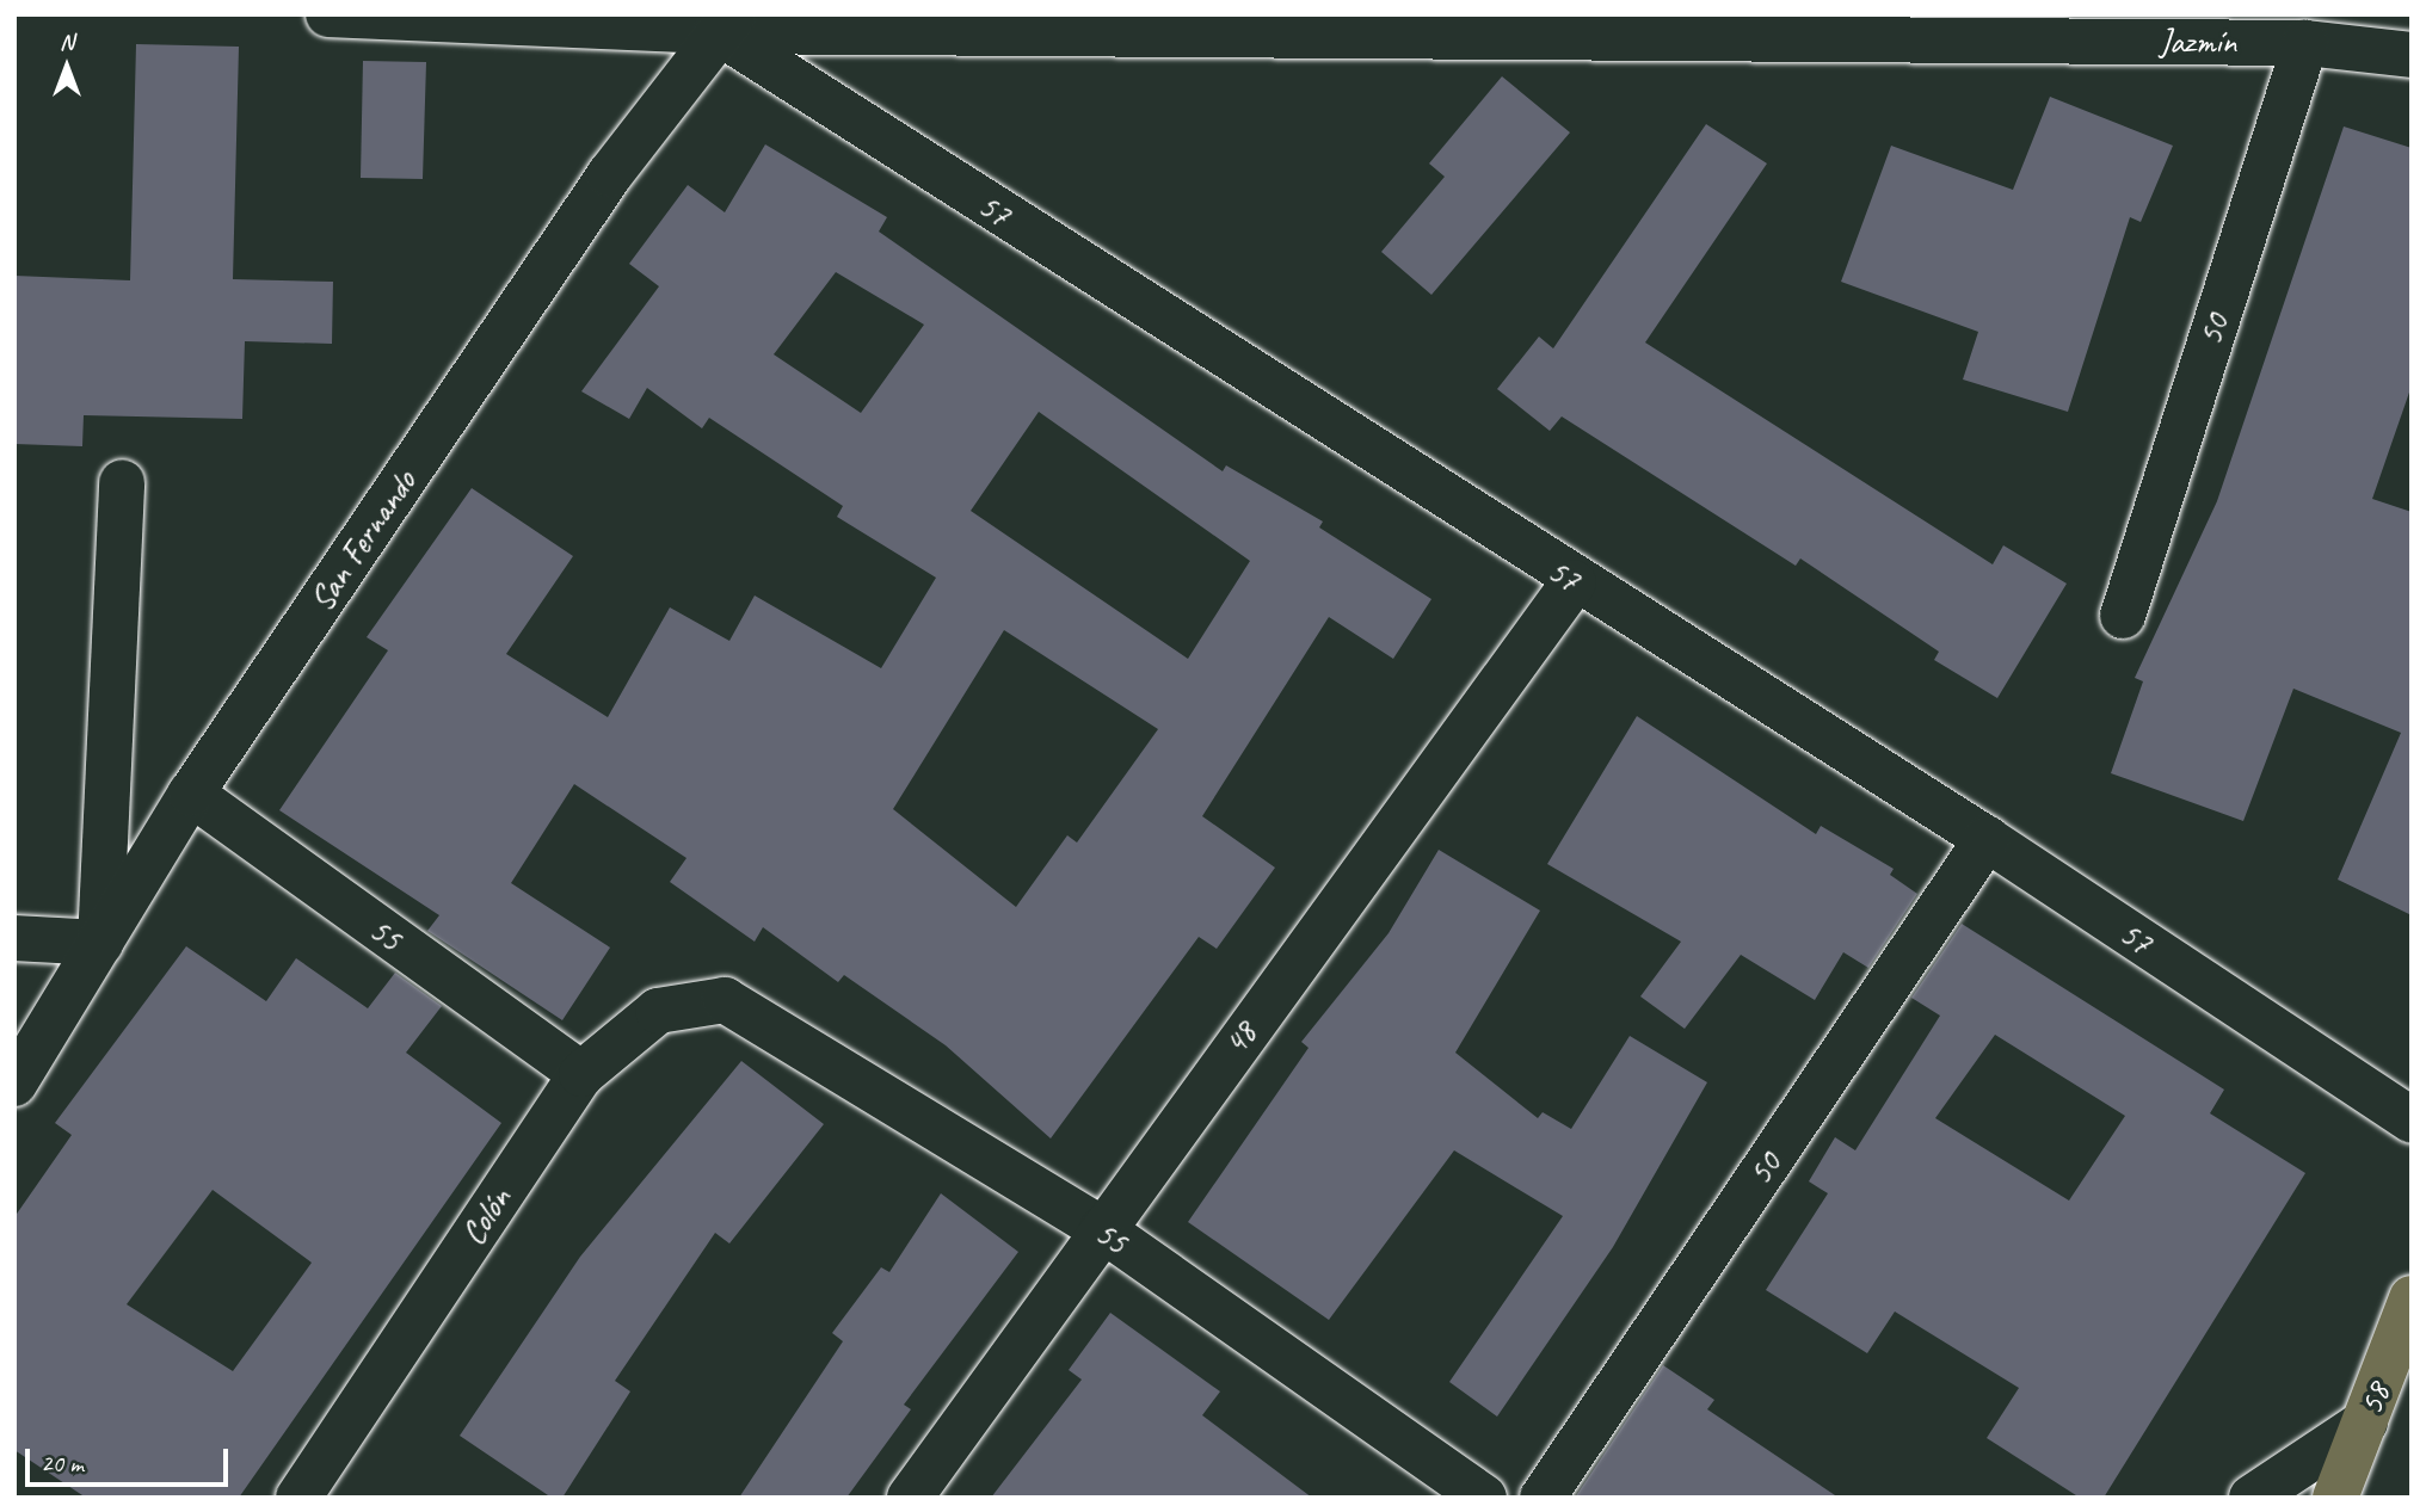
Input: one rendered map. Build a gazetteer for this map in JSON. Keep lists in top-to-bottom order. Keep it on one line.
{"streets":{"main road":["58"],"street":["Jazmín","57","50","San Fernando","55","48","Colón"]},"crossings":[["Jazmín","57"],["Jazmín","50"],["Jazmín","San Fernando"],["57","50"],["57","San Fernando"],["57","48"],["San Fernando","55"],["55","48"],["55","Colón"]],"scale_bar":"20 m","north":"top"}
